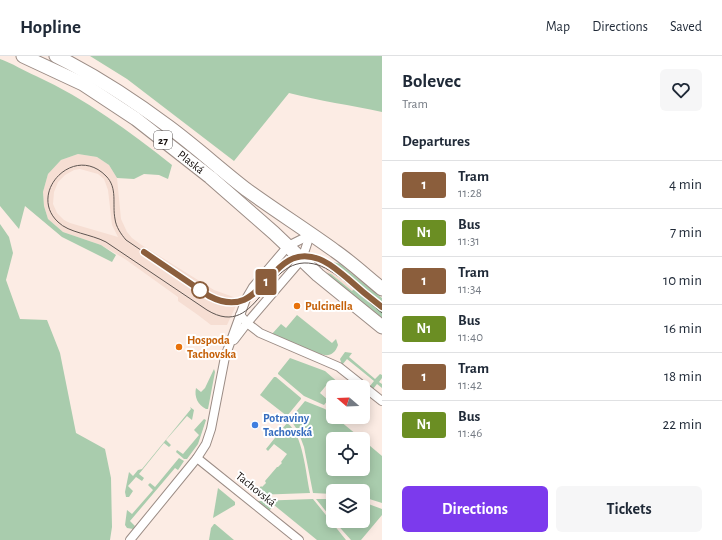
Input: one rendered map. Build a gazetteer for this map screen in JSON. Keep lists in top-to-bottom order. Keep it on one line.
{"streets":{"main road":["27","Plaská"],"street":["Tachovská"]},"places":["Pulcinella","Hospoda Tachovska","Potraviny Tachovská"],"lines":["tram line 1"],"north":"left","page":{"header":"Hopline","nav":["Map","Directions","Saved"],"on_map":"1","heading":[["Bolevec","Tram"],"Departures"],"list":[{"mark":"1","name":"Tram","note":"11:28","value":"4 min"},{"mark":"N1","name":"Bus","note":"11:31","value":"7 min"},{"mark":"1","name":"Tram","note":"11:34","value":"10 min"},{"mark":"N1","name":"Bus","note":"11:40","value":"16 min"},{"mark":"1","name":"Tram","note":"11:42","value":"18 min"},{"mark":"N1","name":"Bus","note":"11:46","value":"22 min"}],"buttons":["Directions","Tickets"]}}
